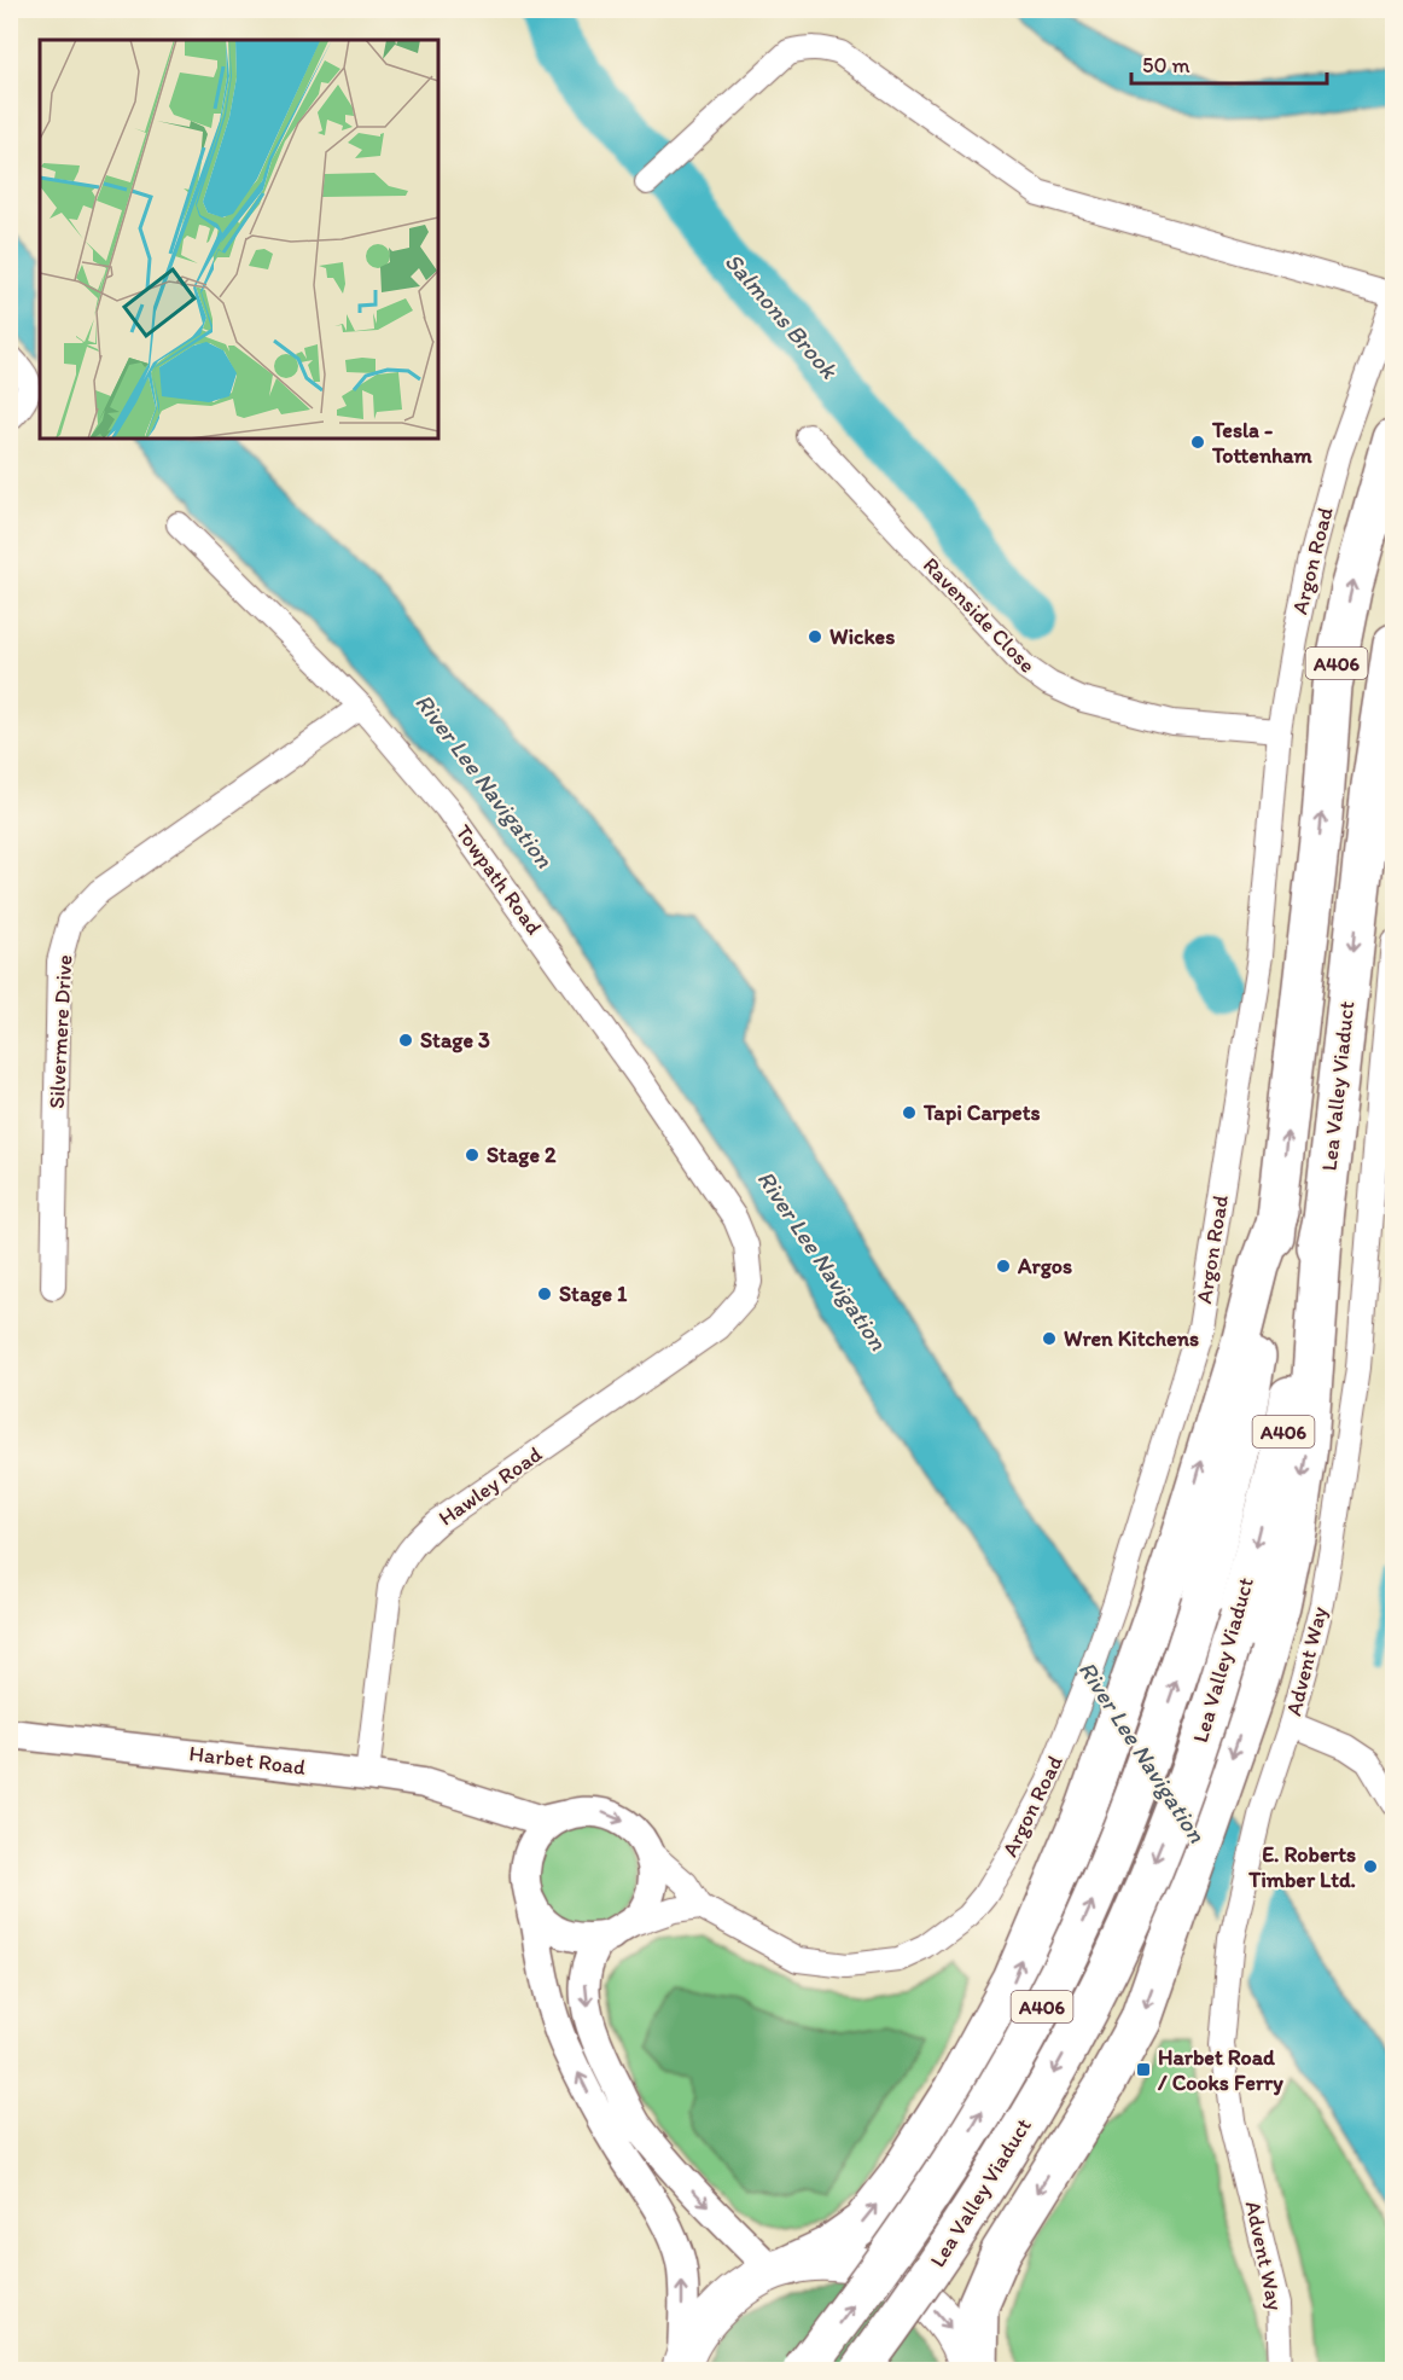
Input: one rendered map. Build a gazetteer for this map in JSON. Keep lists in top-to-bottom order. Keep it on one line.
{"streets":{"highway":["A406","Lea Valley Viaduct"],"street":["Argon Road","Ravenside Close","Towpath Road","Silvermere Drive","Hawley Road","Advent Way","Harbet Road"]},"crossings":[["Argon Road","Ravenside Close"],["Argon Road","Harbet Road"],["Towpath Road","Silvermere Drive"],["Towpath Road","Hawley Road"],["Hawley Road","Harbet Road"]],"water":["Salmons Brook","River Lee Navigation"],"places":{"other":["Tesla - Tottenham","Wickes","Stage 3","Tapi Carpets","Stage 2","Argos","Stage 1","Wren Kitchens","E. Roberts Timber Ltd."],"transit":["Harbet Road / Cooks Ferry"]},"scale_bar":"50 m"}
